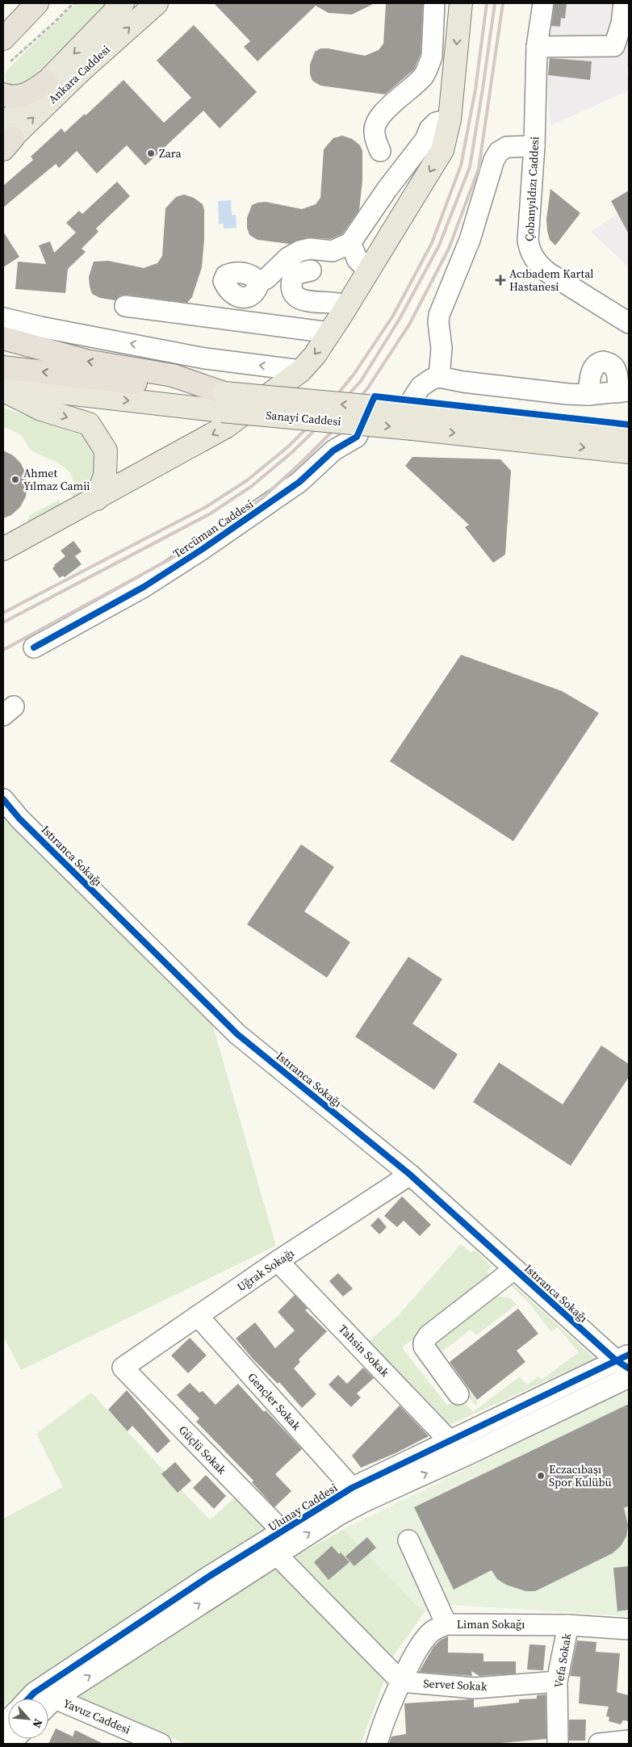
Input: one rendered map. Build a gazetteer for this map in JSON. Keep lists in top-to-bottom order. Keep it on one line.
{"streets":{"main road":["Ankara Caddesi","Sanayi Caddesi"],"street":["Çobanyıldızı Caddesi","Tercüman Caddesi","Istıranca Sokağı","Uğrak Sokağı","Tahsin Sokak","Gençler Sokak","Güçlü Sokak","Ulunay Caddesi","Liman Sokağı","Vefa Sokak","Servet Sokak","Yavuz Caddesi"]},"crossings":[["Sanayi Caddesi","Tercüman Caddesi"],["Istıranca Sokağı","Uğrak Sokağı"],["Istıranca Sokağı","Ulunay Caddesi"],["Uğrak Sokağı","Tahsin Sokak"],["Uğrak Sokağı","Gençler Sokak"],["Uğrak Sokağı","Güçlü Sokak"],["Tahsin Sokak","Ulunay Caddesi"],["Gençler Sokak","Ulunay Caddesi"],["Güçlü Sokak","Ulunay Caddesi"],["Ulunay Caddesi","Yavuz Caddesi"],["Liman Sokağı","Vefa Sokak"],["Liman Sokağı","Servet Sokak"],["Vefa Sokak","Servet Sokak"]],"places":{"other":["Zara","Ahmet Yılmaz Camii","Eczacıbaşı Spor Kulübü"],"health":["Acıbadem Kartal Hastanesi"]},"north":"bottom right"}
